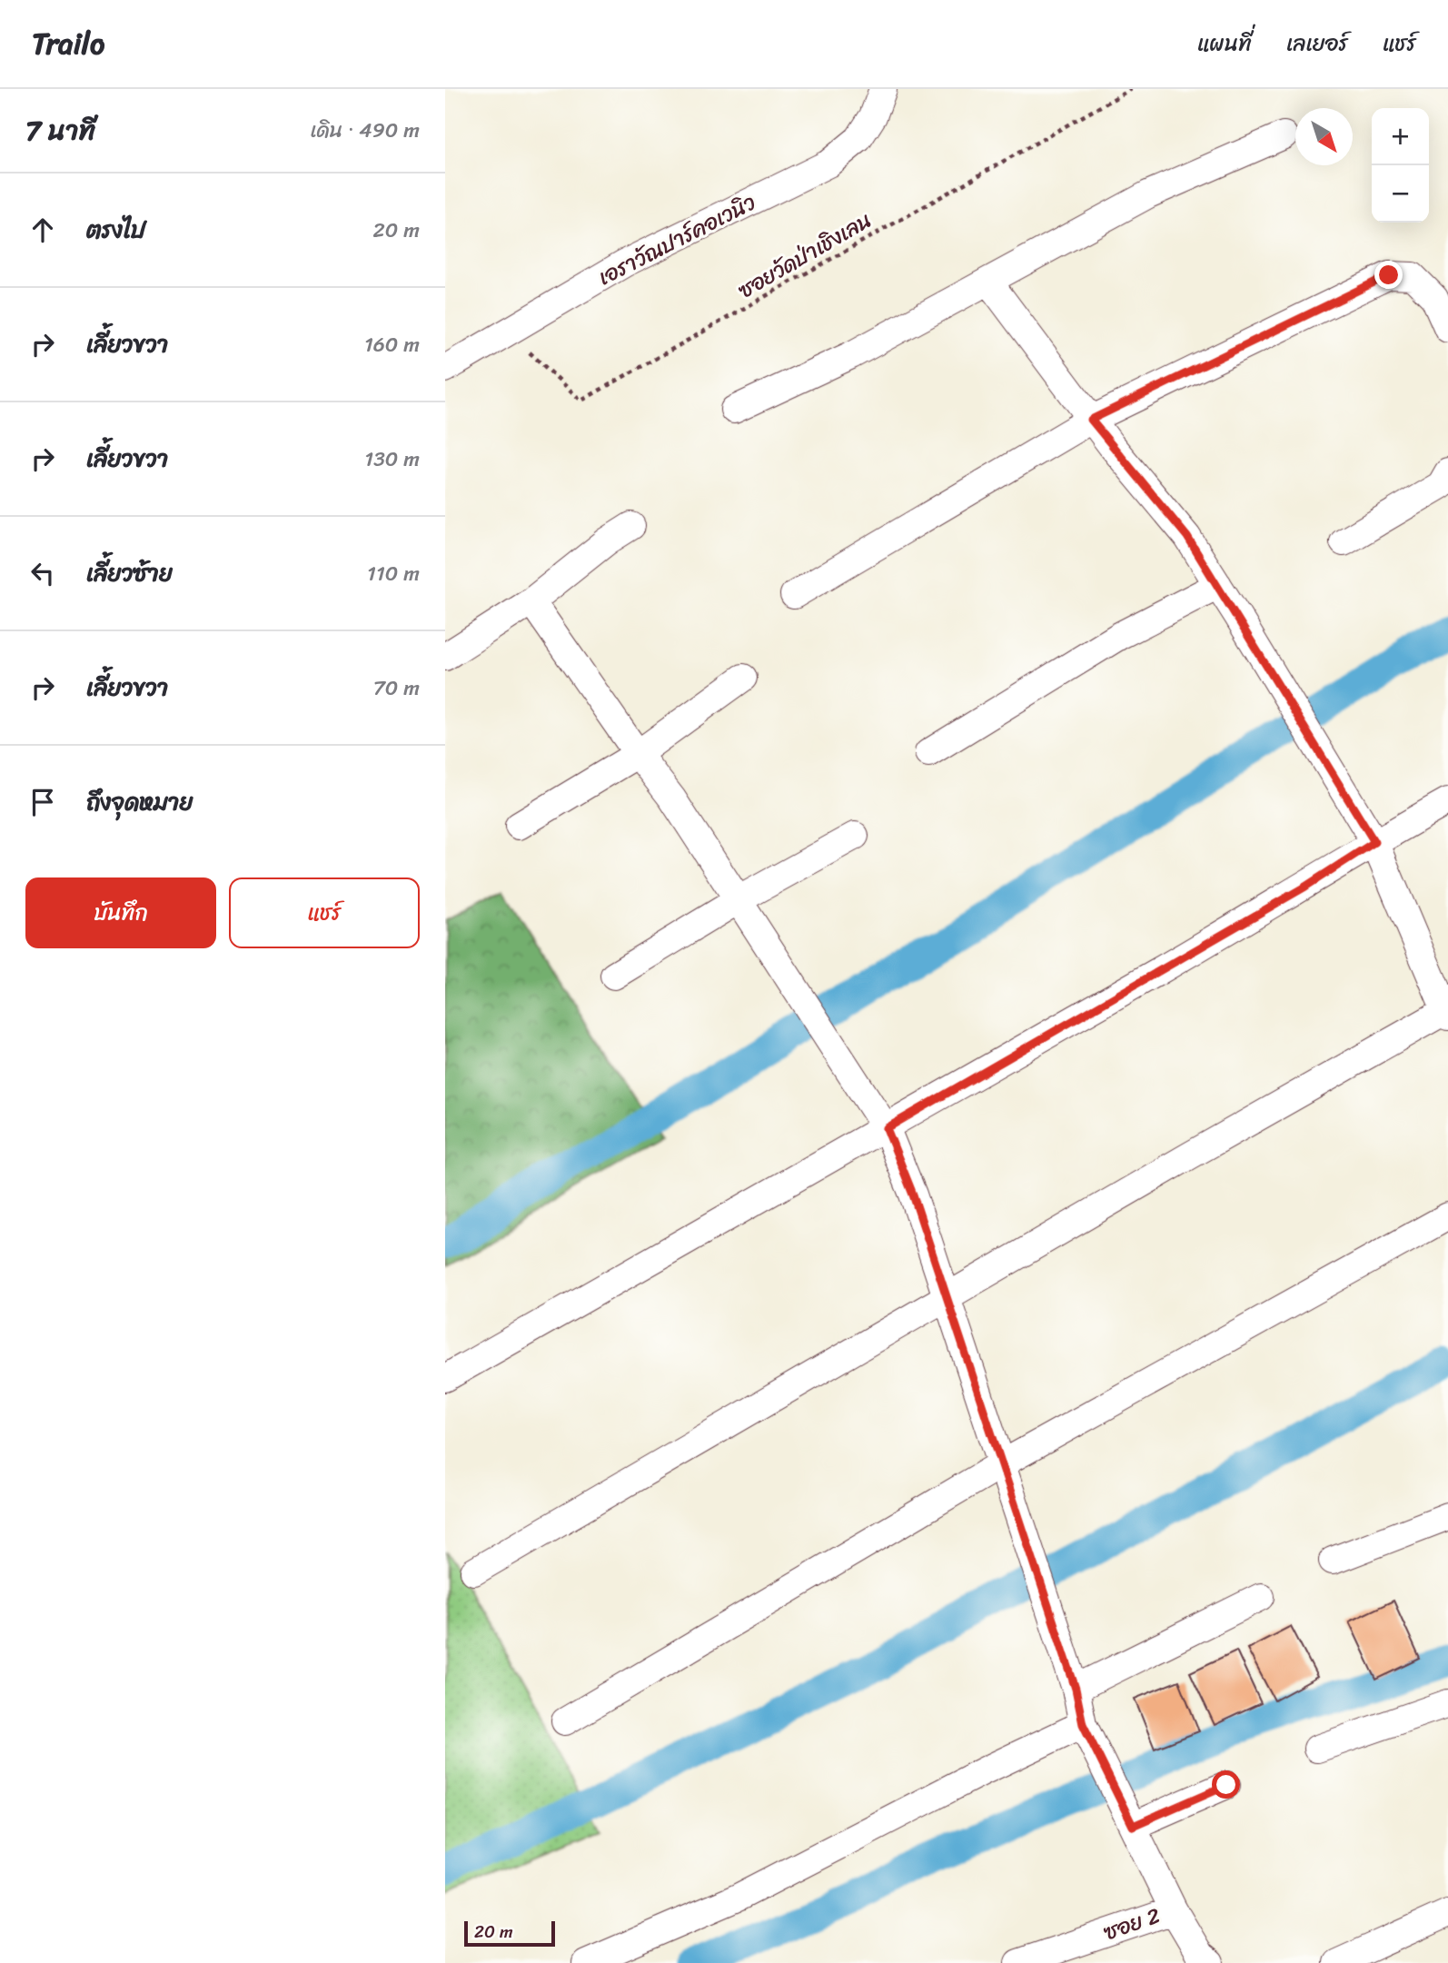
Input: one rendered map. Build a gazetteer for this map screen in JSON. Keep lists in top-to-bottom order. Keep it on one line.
{"streets":{"street":["เอราวัณปาร์คอเวนิว","ซอย 2"],"path":["ซอยวัดป่าเชิงเลน"]},"crossings":[["เอราวัณปาร์คอเวนิว","ซอยวัดป่าเชิงเลน"]],"scale_bar":"20 m","north":"bottom right","page":{"header":"Trailo","nav":["แผนที่","เลเยอร์","แชร์"],"heading":["7 นาที","เดิน · 490 m"],"map_buttons":["+","−"],"list":[["ตรงไป","20 m"],["เลี้ยวขวา","160 m"],["เลี้ยวขวา","130 m"],["เลี้ยวซ้าย","110 m"],["เลี้ยวขวา","70 m"],"ถึงจุดหมาย"],"buttons":["บันทึก","แชร์"],"scale":"20 m"}}
